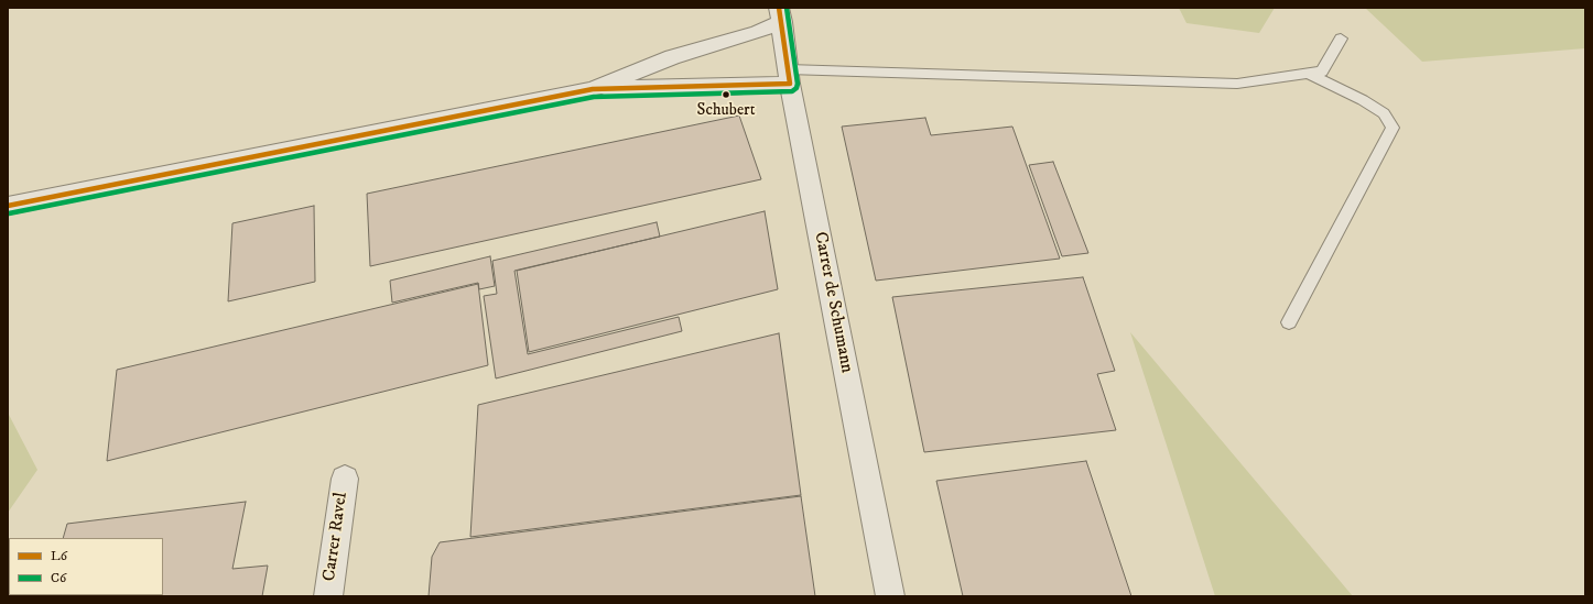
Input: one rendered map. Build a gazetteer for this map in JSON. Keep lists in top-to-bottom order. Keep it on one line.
{"streets":{"street":["Carrer de Schumann","Carrer Ravel"]},"places":["Schubert"],"lines":["transit line L6","transit line C6"],"legend":["L6","C6"]}
